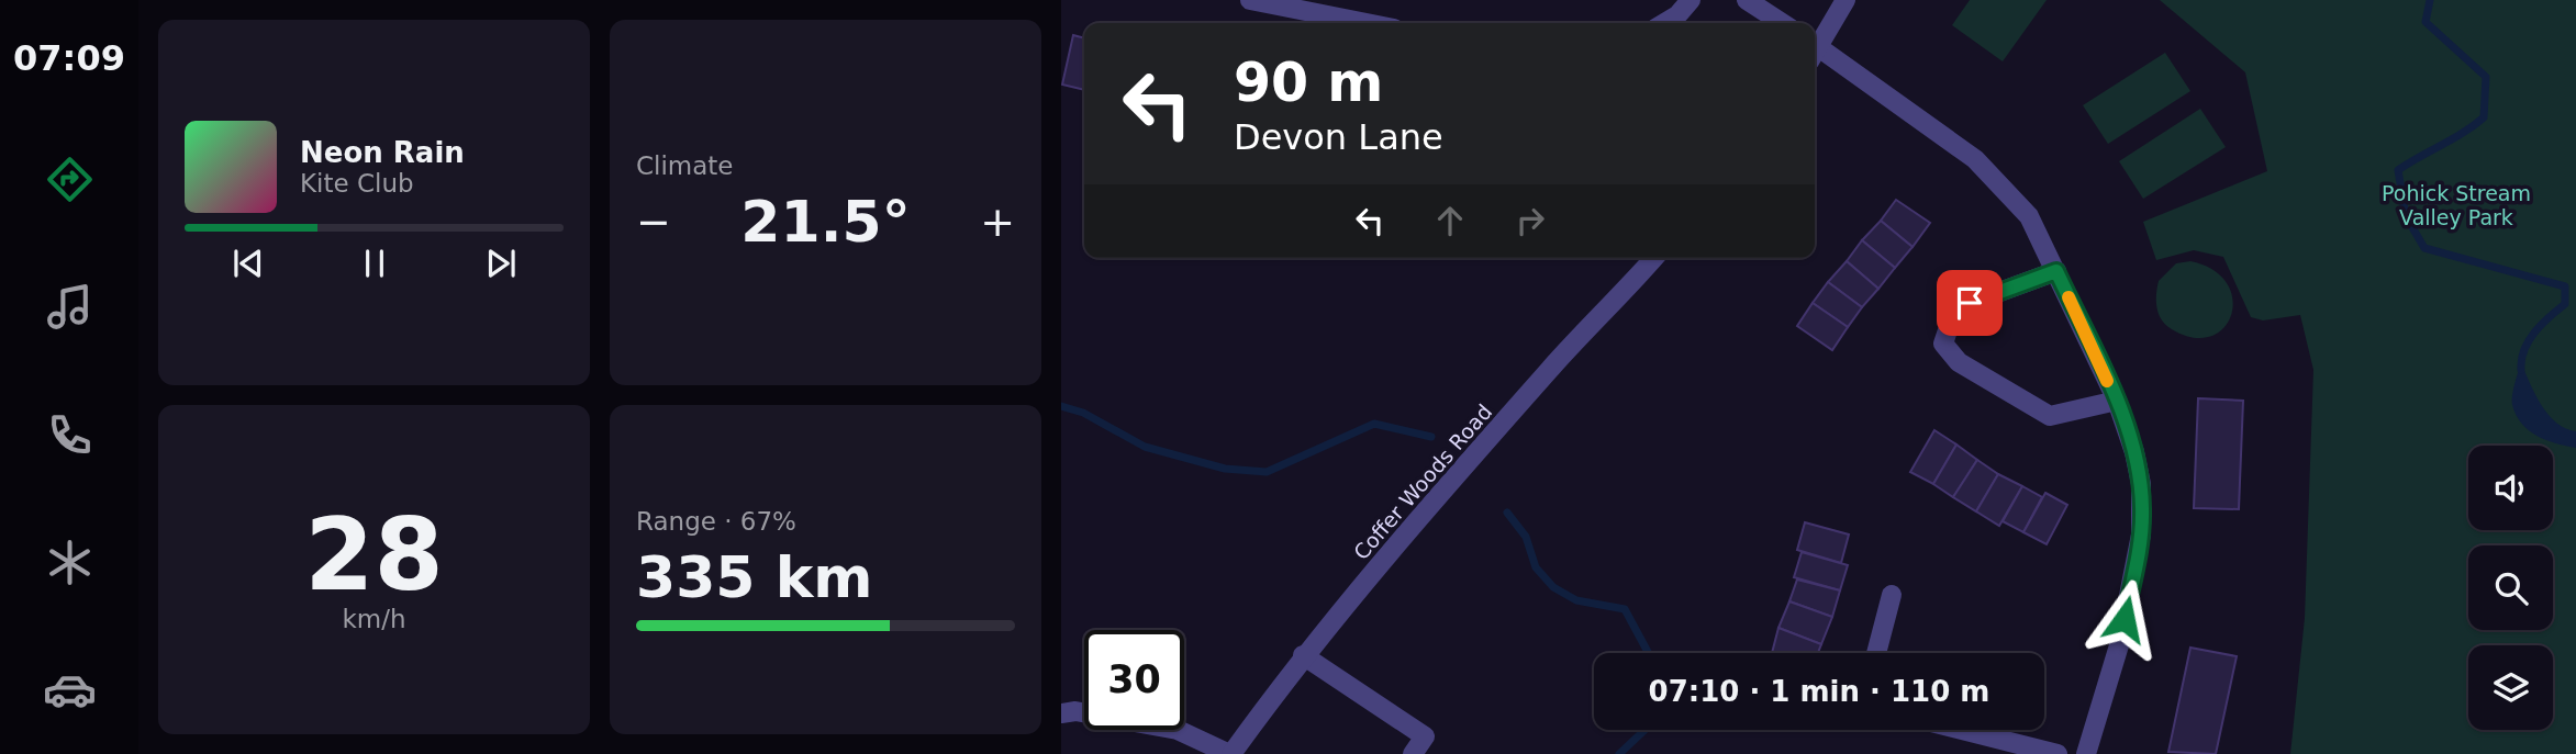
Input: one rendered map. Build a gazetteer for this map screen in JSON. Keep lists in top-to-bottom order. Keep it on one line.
{"streets":{"street":["Coffer Woods Road"]},"parks":["Pohick Stream Valley Park"],"page":{"tabs":"07:09","tile":["Climate",["28","km/h"],["Range · 67%","335 km"]],"turn":["90 m","Devon Lane"],"song":["Neon Rain","Kite Club"],"heat":["−","21.5°","+"],"limit":"30","trip":"07:10 · 1 min · 110 m"}}
